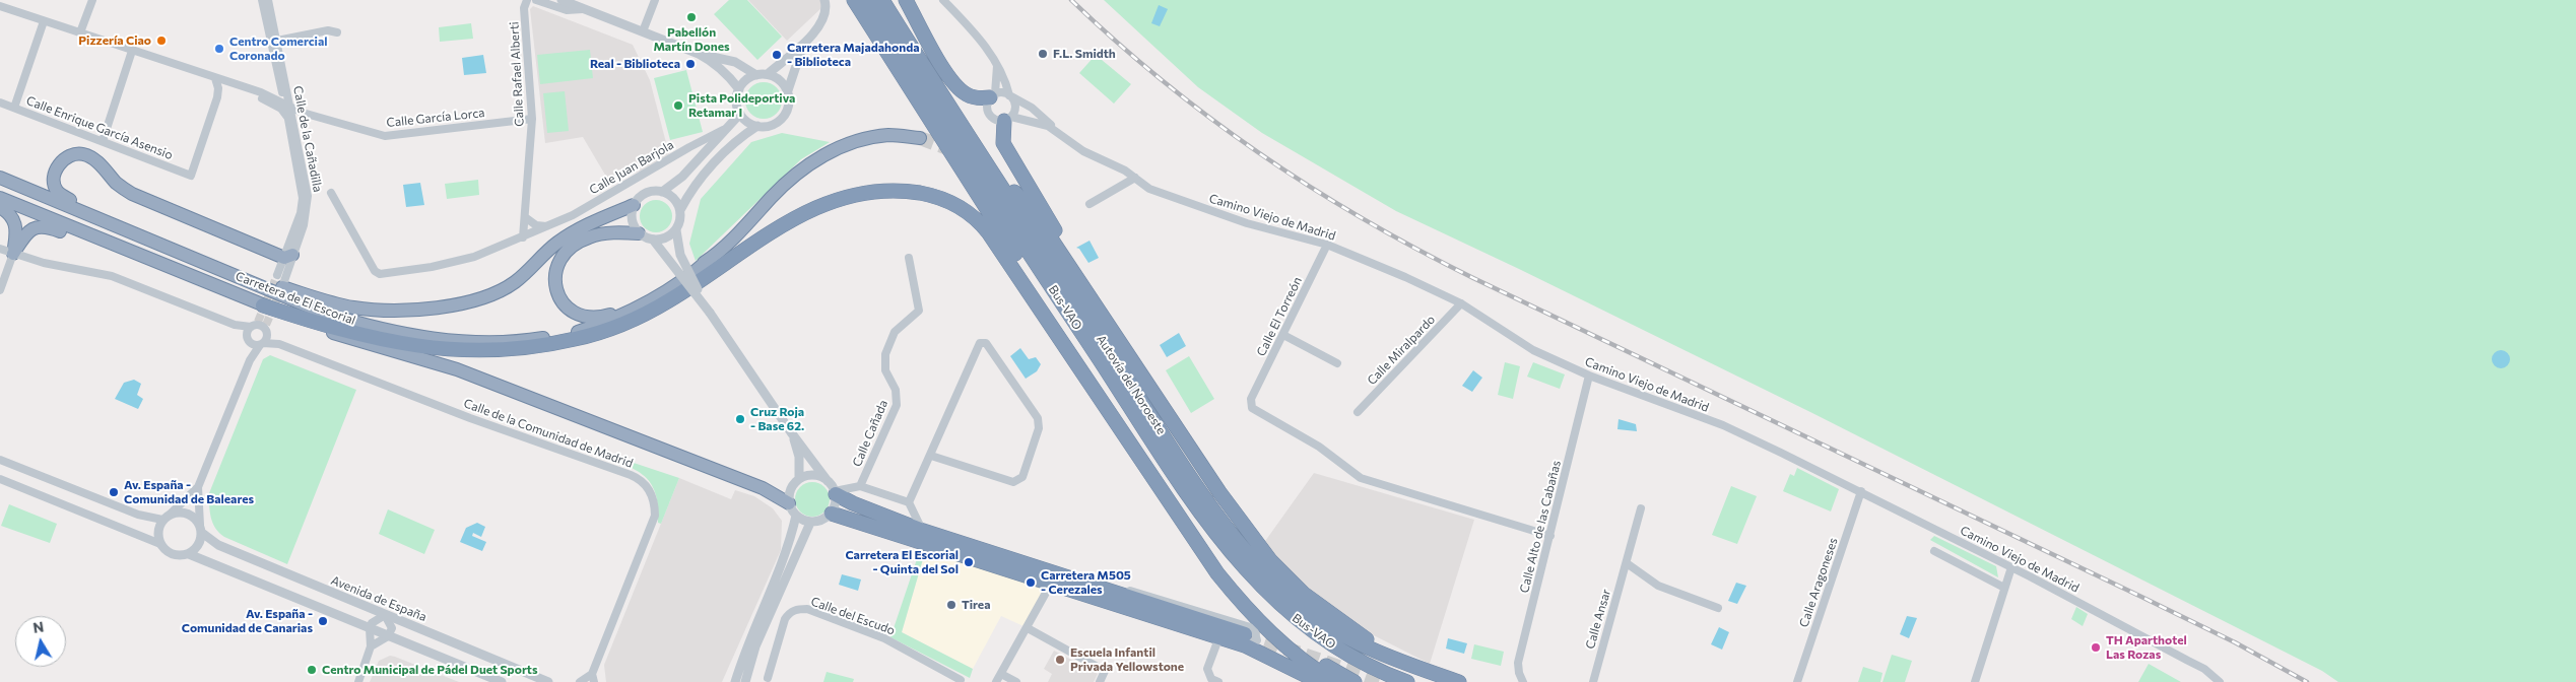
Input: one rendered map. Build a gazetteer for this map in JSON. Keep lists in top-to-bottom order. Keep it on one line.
{"streets":{"highway":["Carretera de El Escorial","Bus-VAO","Autovía del Noroeste"],"street":["Calle Rafael Alberti","Calle García Lorca","Calle Enrique García Asensio","Calle de la Cañadilla","Calle Juan Barjola","Camino Viejo de Madrid","Calle El Torreón","Calle Miralpardo","Calle de la Comunidad de Madrid","Calle Cañada","Calle Alto de las Cabañas","Calle Aragoneses","Avenida de España","Calle del Escudo","Calle Ansar"]},"crossings":[["Calle Rafael Alberti","Calle García Lorca"],["Calle Rafael Alberti","Calle Juan Barjola"],["Calle García Lorca","Calle de la Cañadilla"],["Calle de la Cañadilla","Calle Juan Barjola"],["Camino Viejo de Madrid","Calle El Torreón"],["Camino Viejo de Madrid","Calle Miralpardo"],["Camino Viejo de Madrid","Calle Alto de las Cabañas"],["Camino Viejo de Madrid","Calle Aragoneses"],["Carretera de El Escorial","Calle Cañada"],["Calle El Torreón","Calle Alto de las Cabañas"]],"places":["Pabellón Martín Dones","Pizzería Ciao","Centro Comercial Coronado","F.L. Smidth","Carretera Majadahonda - Biblioteca","Real - Biblioteca","Pista Polideportiva Retamar I","Cruz Roja - Base 62.","Av. España - Comunidad de Baleares","Carretera El Escorial - Quinta del Sol","Carretera M505 - Cerezales","Tirea","Av. España - Comunidad de Canarias","TH Aparthotel Las Rozas","Escuela Infantil Privada Yellowstone","Centro Municipal de Pádel Duet Sports"],"north":"top"}
